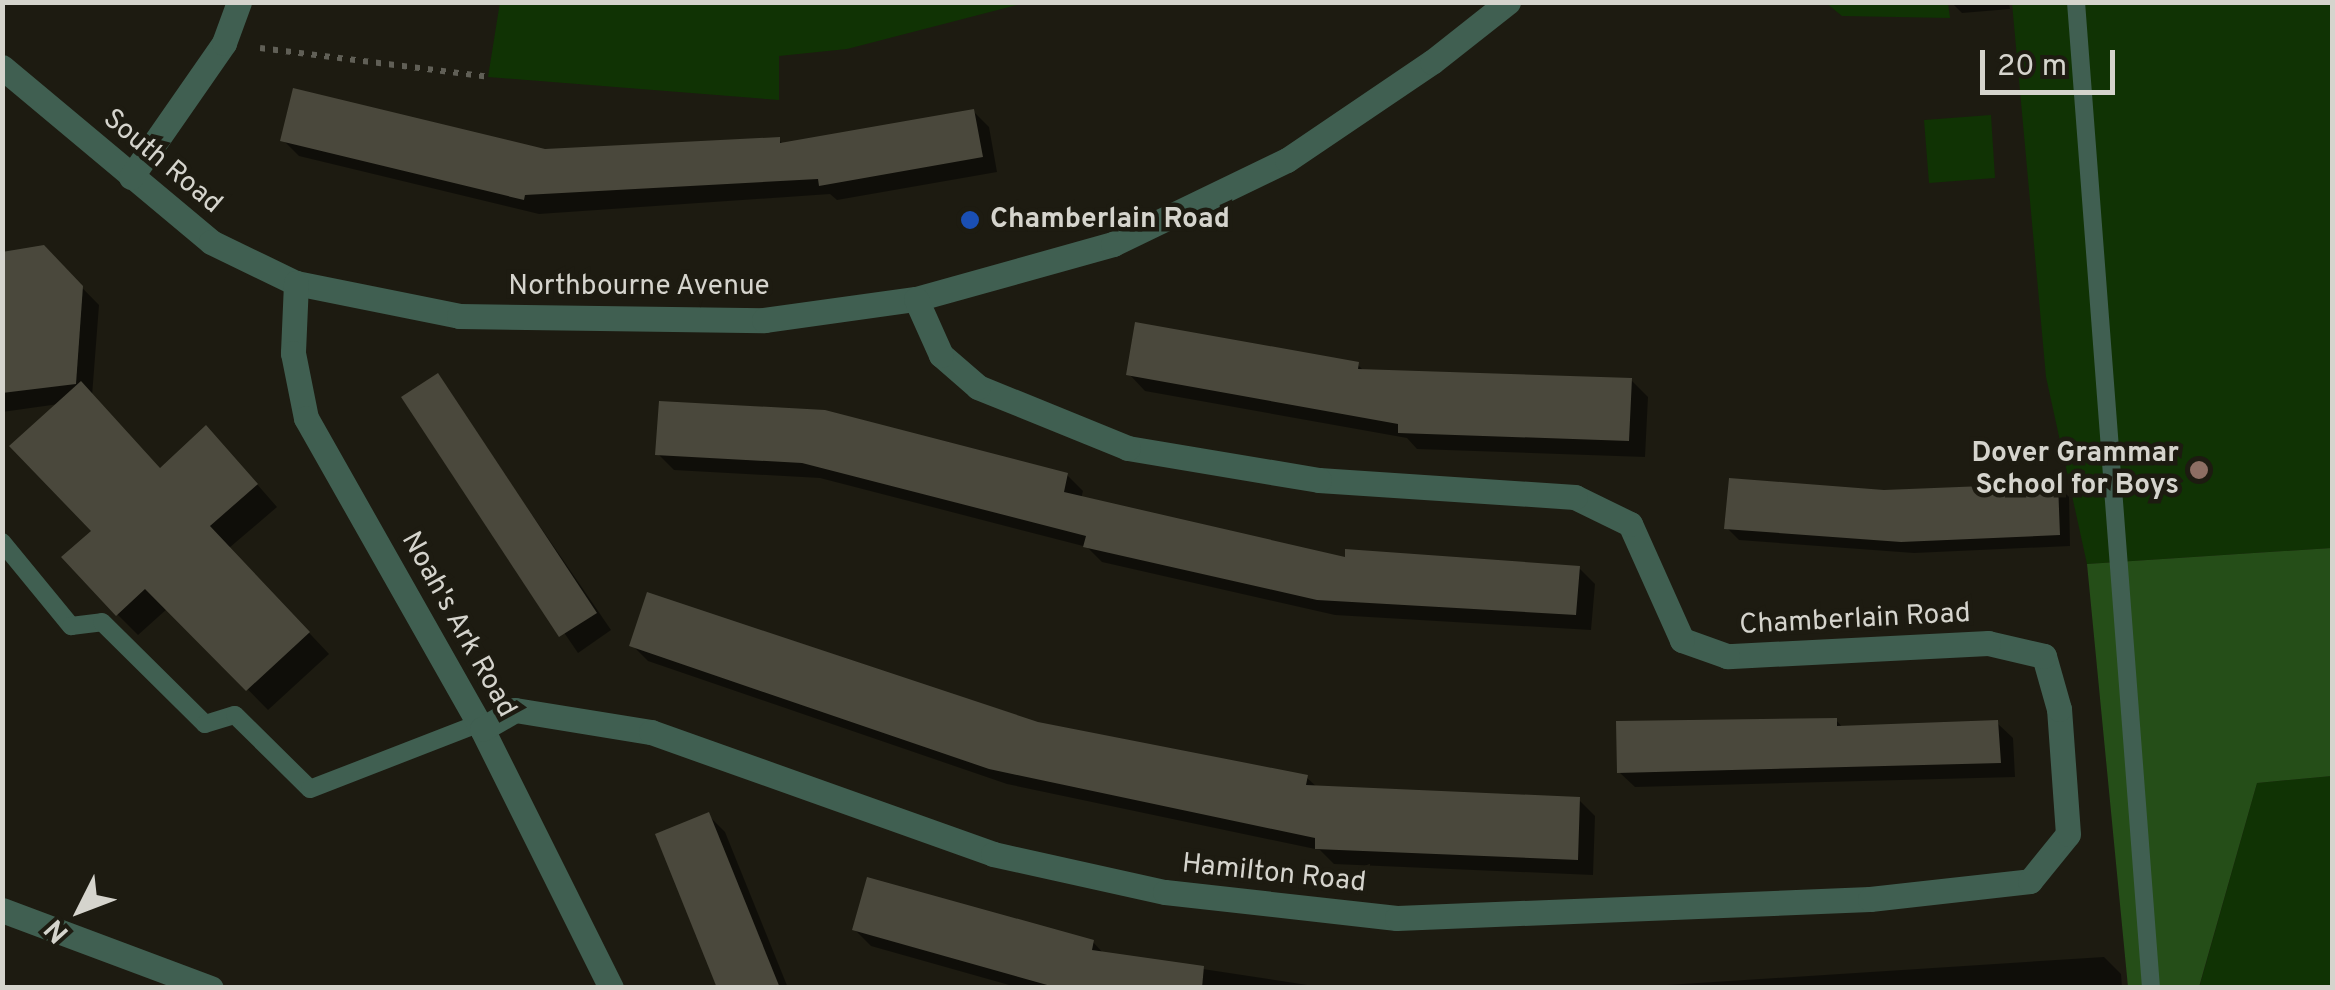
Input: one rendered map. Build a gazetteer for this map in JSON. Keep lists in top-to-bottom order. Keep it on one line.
{"streets":{"street":["South Road","Northbourne Avenue","Chamberlain Road","Noah's Ark Road","Hamilton Road"]},"crossings":[["South Road","Northbourne Avenue"],["South Road","Noah's Ark Road"],["Northbourne Avenue","Chamberlain Road"],["Northbourne Avenue","Noah's Ark Road"],["Chamberlain Road","Hamilton Road"],["Noah's Ark Road","Hamilton Road"]],"places":["Chamberlain Road","Dover Grammar School for Boys"],"scale_bar":"20 m","north":"bottom left"}
